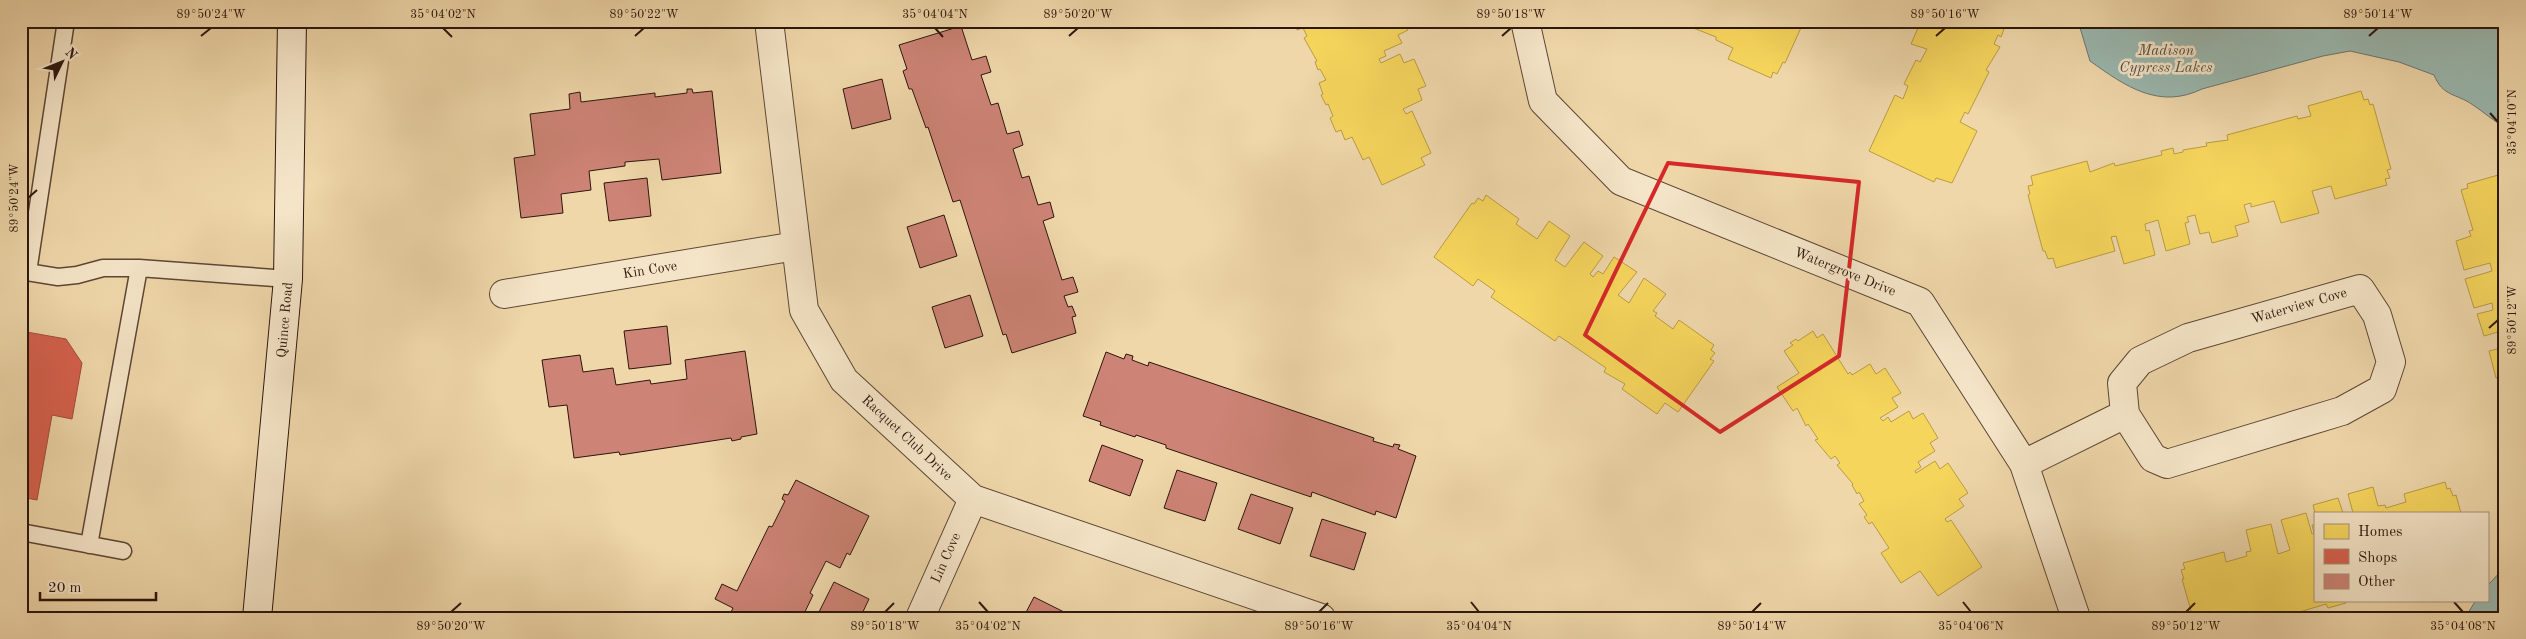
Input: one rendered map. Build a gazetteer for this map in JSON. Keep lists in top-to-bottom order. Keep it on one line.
{"streets":{"street":["Kin Cove","Watergrove Drive","Waterview Cove","Quince Road","Racquet Club Drive","Lin Cove"]},"crossings":[["Kin Cove","Racquet Club Drive"],["Racquet Club Drive","Lin Cove"]],"water":["Madison Cypress Lakes"],"legend":["Homes","Shops","Other"],"scale_bar":"20 m","north":"top right","coordinates":["89°50'24\"W","35°04'02\"N","89°50'22\"W","35°04'04\"N","89°50'20\"W","89°50'18\"W","89°50'16\"W","89°50'14\"W","35°04'10\"N","89°50'12\"W","35°04'06\"N","35°04'08\"N"]}
